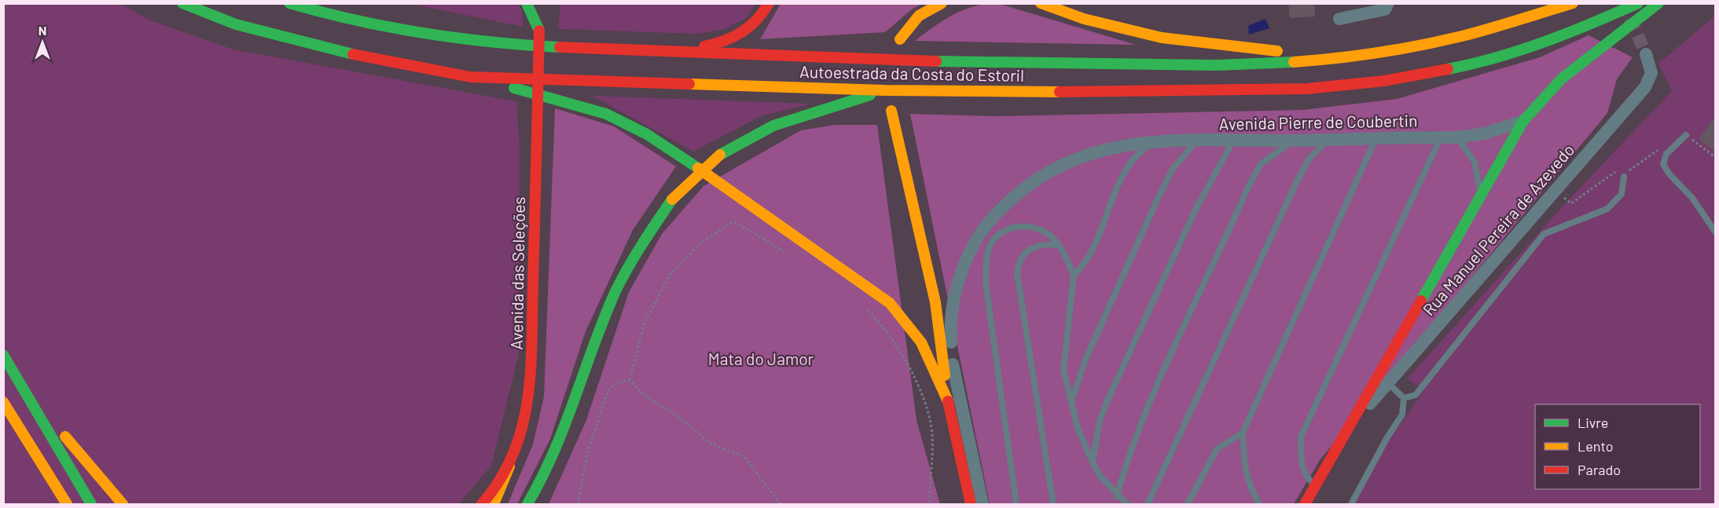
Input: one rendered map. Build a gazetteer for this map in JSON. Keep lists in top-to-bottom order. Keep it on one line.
{"streets":{"main road":["Autoestrada da Costa do Estoril","Avenida das Seleções"],"street":["Avenida Pierre de Coubertin","Rua Manuel Pereira de Azevedo"]},"parks":["Mata do Jamor"],"legend":["Livre","Lento","Parado"],"north":"top"}
